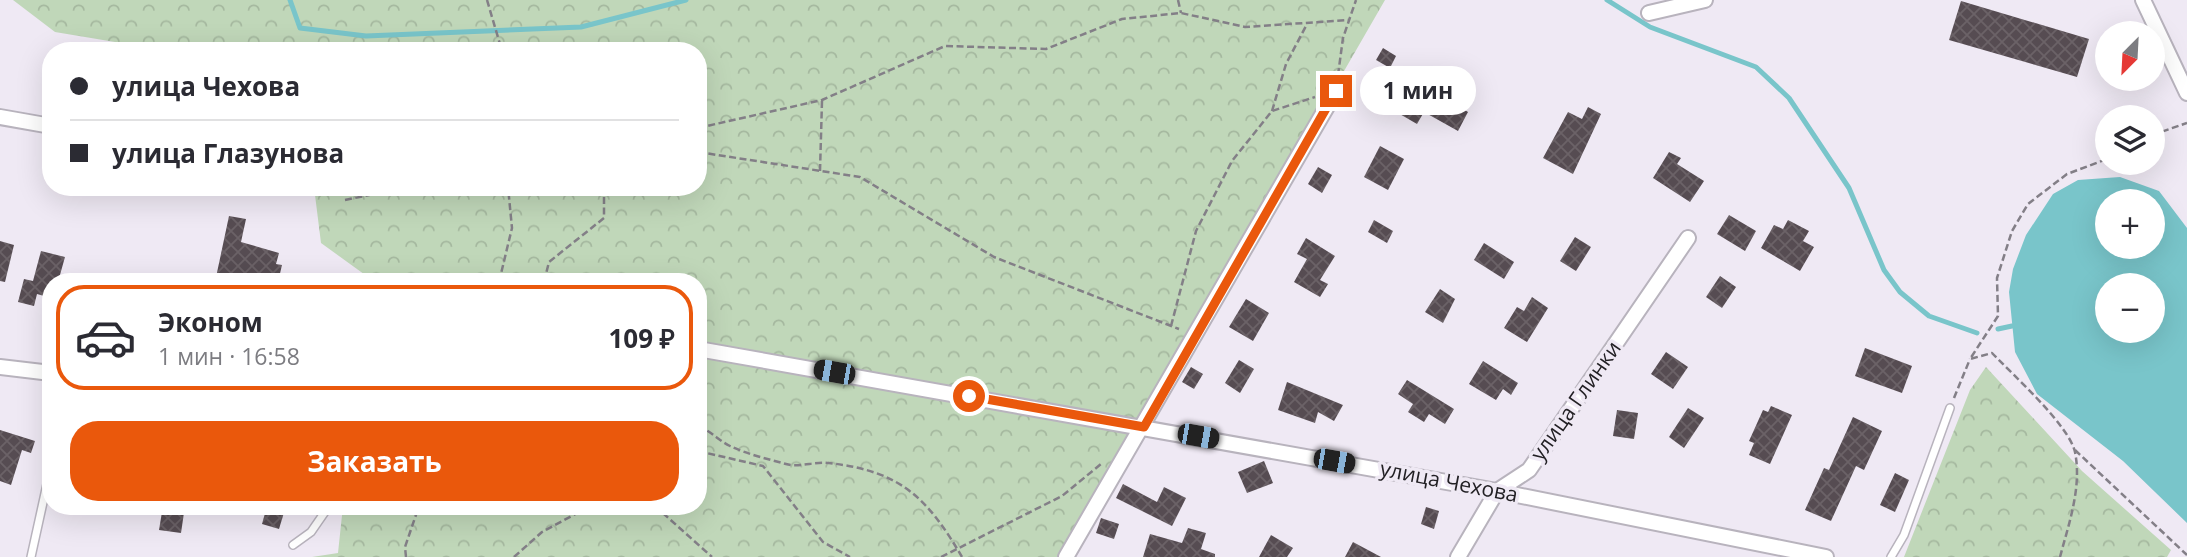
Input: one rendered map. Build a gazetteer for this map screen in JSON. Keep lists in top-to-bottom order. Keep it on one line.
{"streets":{"street":["улица Глинки","улица Чехова"]},"crossings":[["улица Глинки","улица Чехова"]],"north":"bottom left","page":{"map_buttons":["+","−"],"banner":["улица Чехова","улица Глазунова"],"bubble":"1 мин","list":[{"name":"Эконом","note":"1 мин · 16:58","value":"109 ₽"}],"buttons":"Заказать"}}
